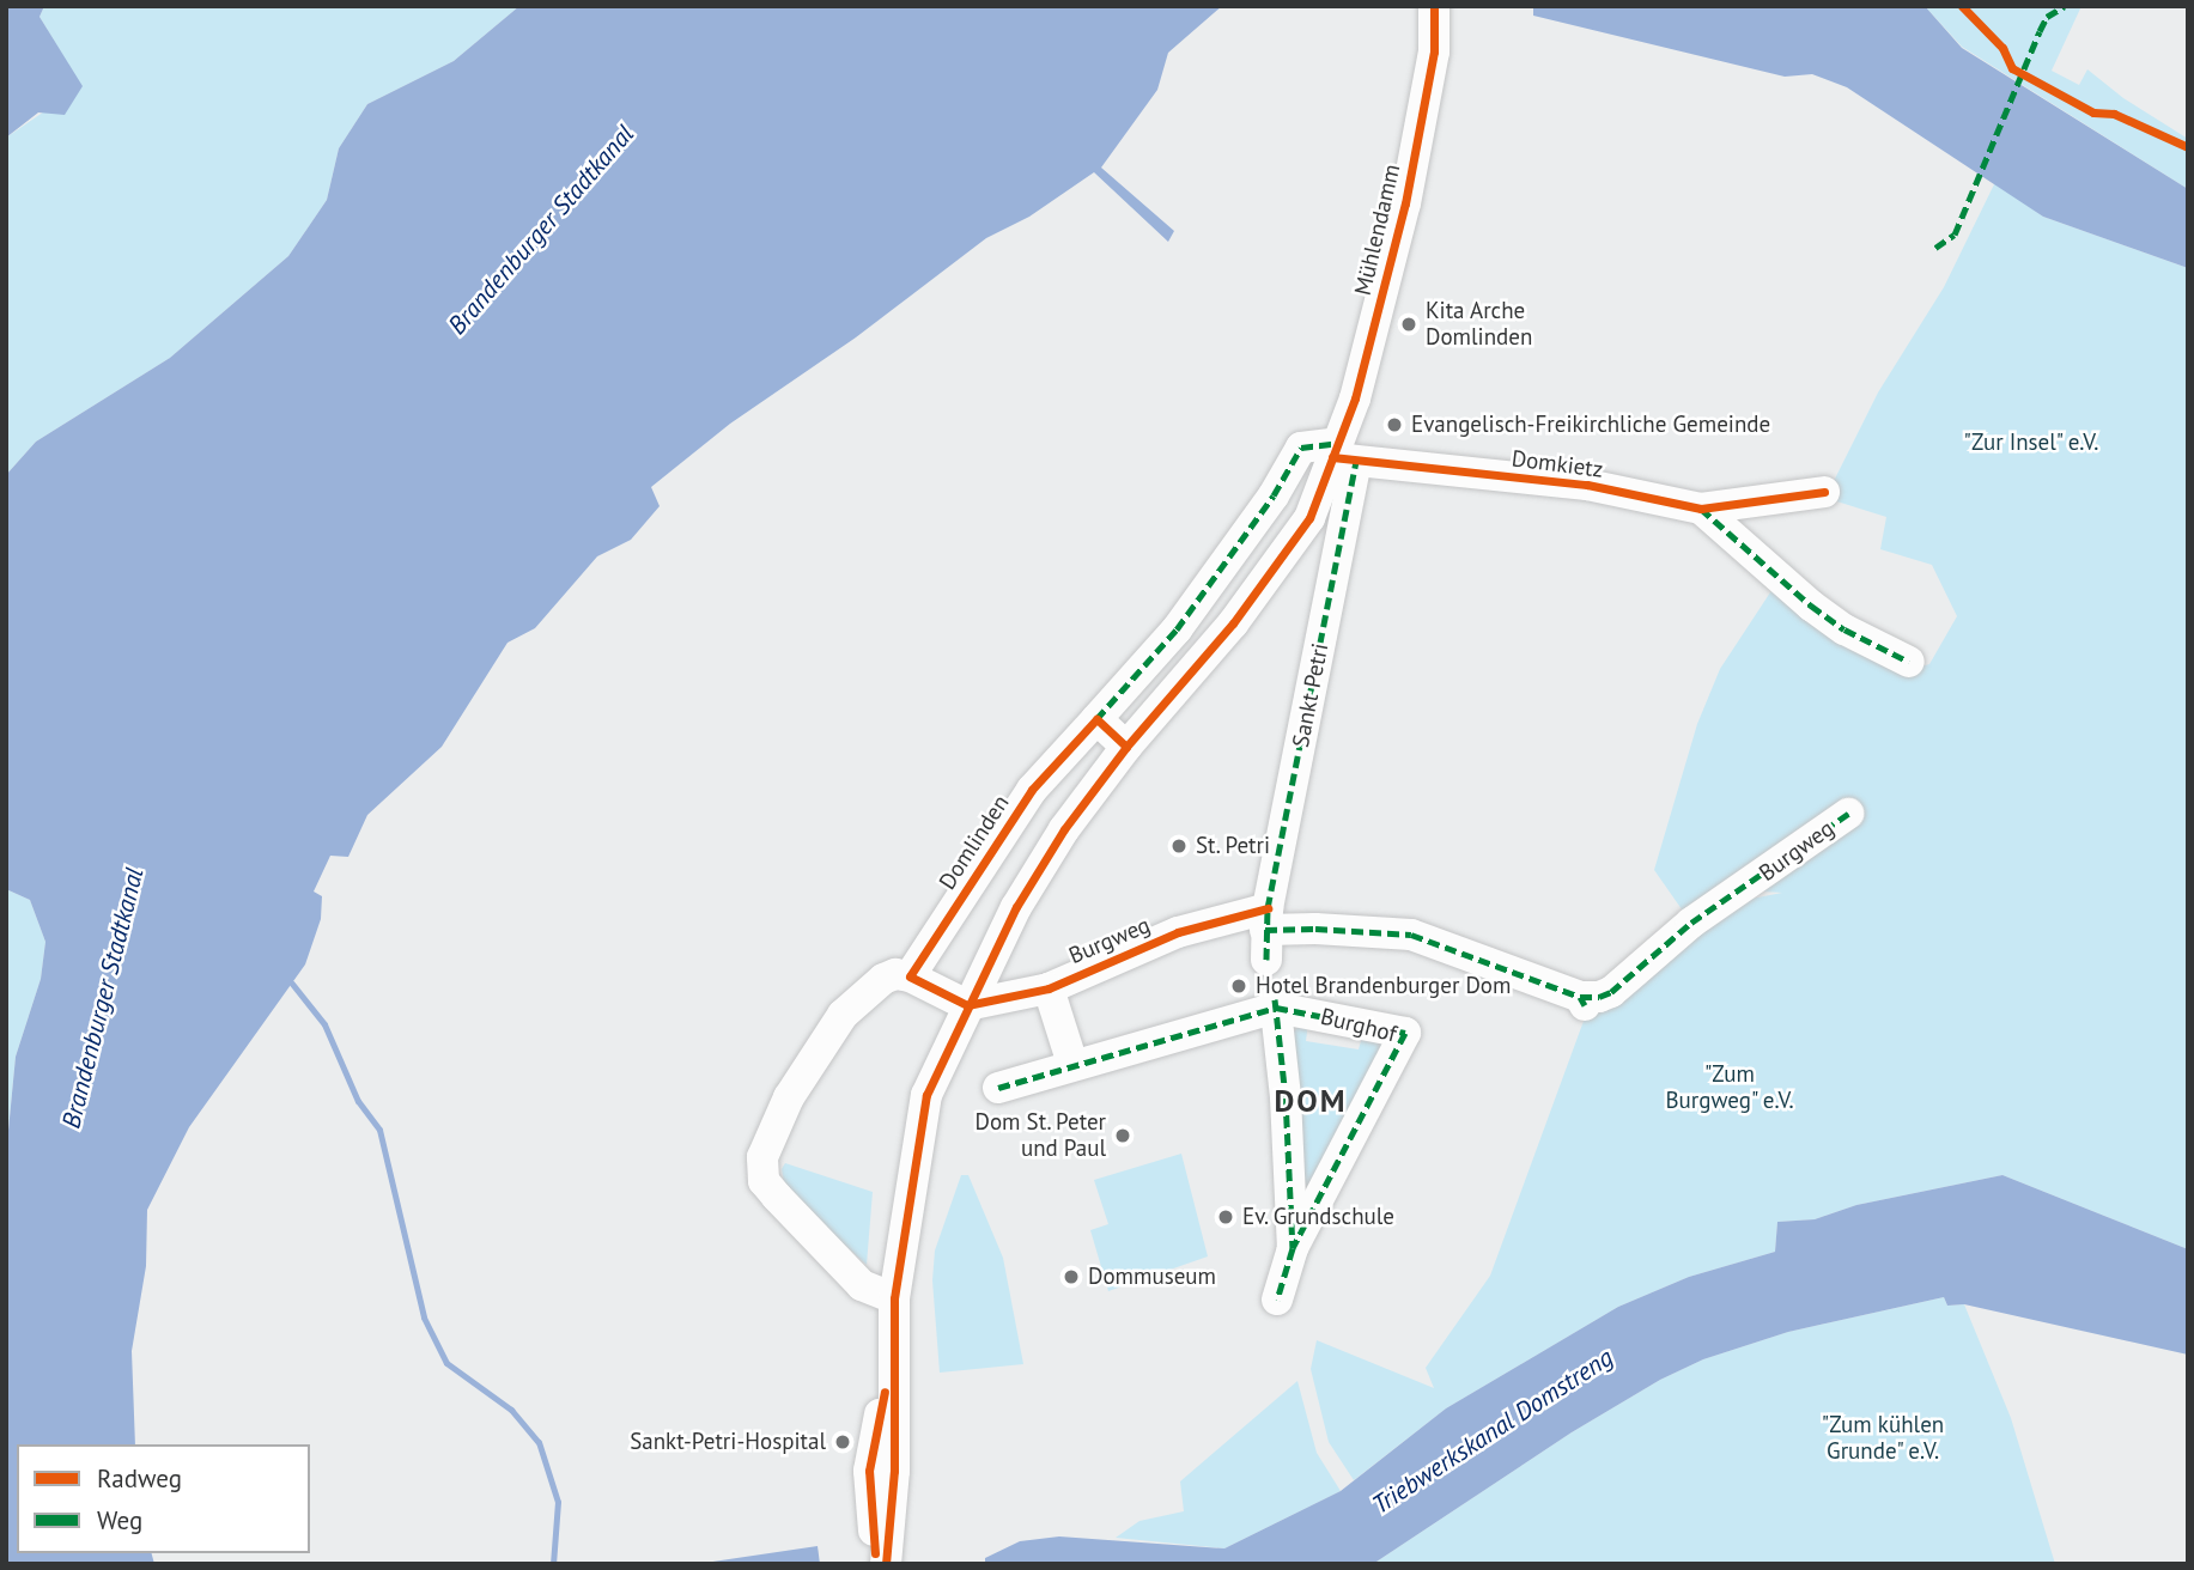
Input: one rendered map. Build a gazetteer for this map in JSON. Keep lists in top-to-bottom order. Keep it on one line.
{"streets":{"street":["Mühlendamm","Domkietz","Sankt Petri","Domlinden","Burgweg","Burghof"]},"crossings":[["Mühlendamm","Domkietz"],["Mühlendamm","Sankt Petri"],["Mühlendamm","Domlinden"],["Domkietz","Sankt Petri"],["Domkietz","Domlinden"],["Sankt Petri","Domlinden"],["Sankt Petri","Burgweg"]],"districts":["DOM"],"water":["Brandenburger Stadtkanal","Triebwerkskanal Domstreng"],"parks":["\"Zur Insel\" e.V.","\"Zum Burgweg\" e.V.","\"Zum kühlen Grunde\" e.V."],"places":["Kita Arche Domlinden","Evangelisch-Freikirchliche Gemeinde","St. Petri","Hotel Brandenburger Dom","Dom St. Peter und Paul","Ev. Grundschule","Dommuseum","Sankt-Petri-Hospital"],"legend":["Radweg","Weg"]}
